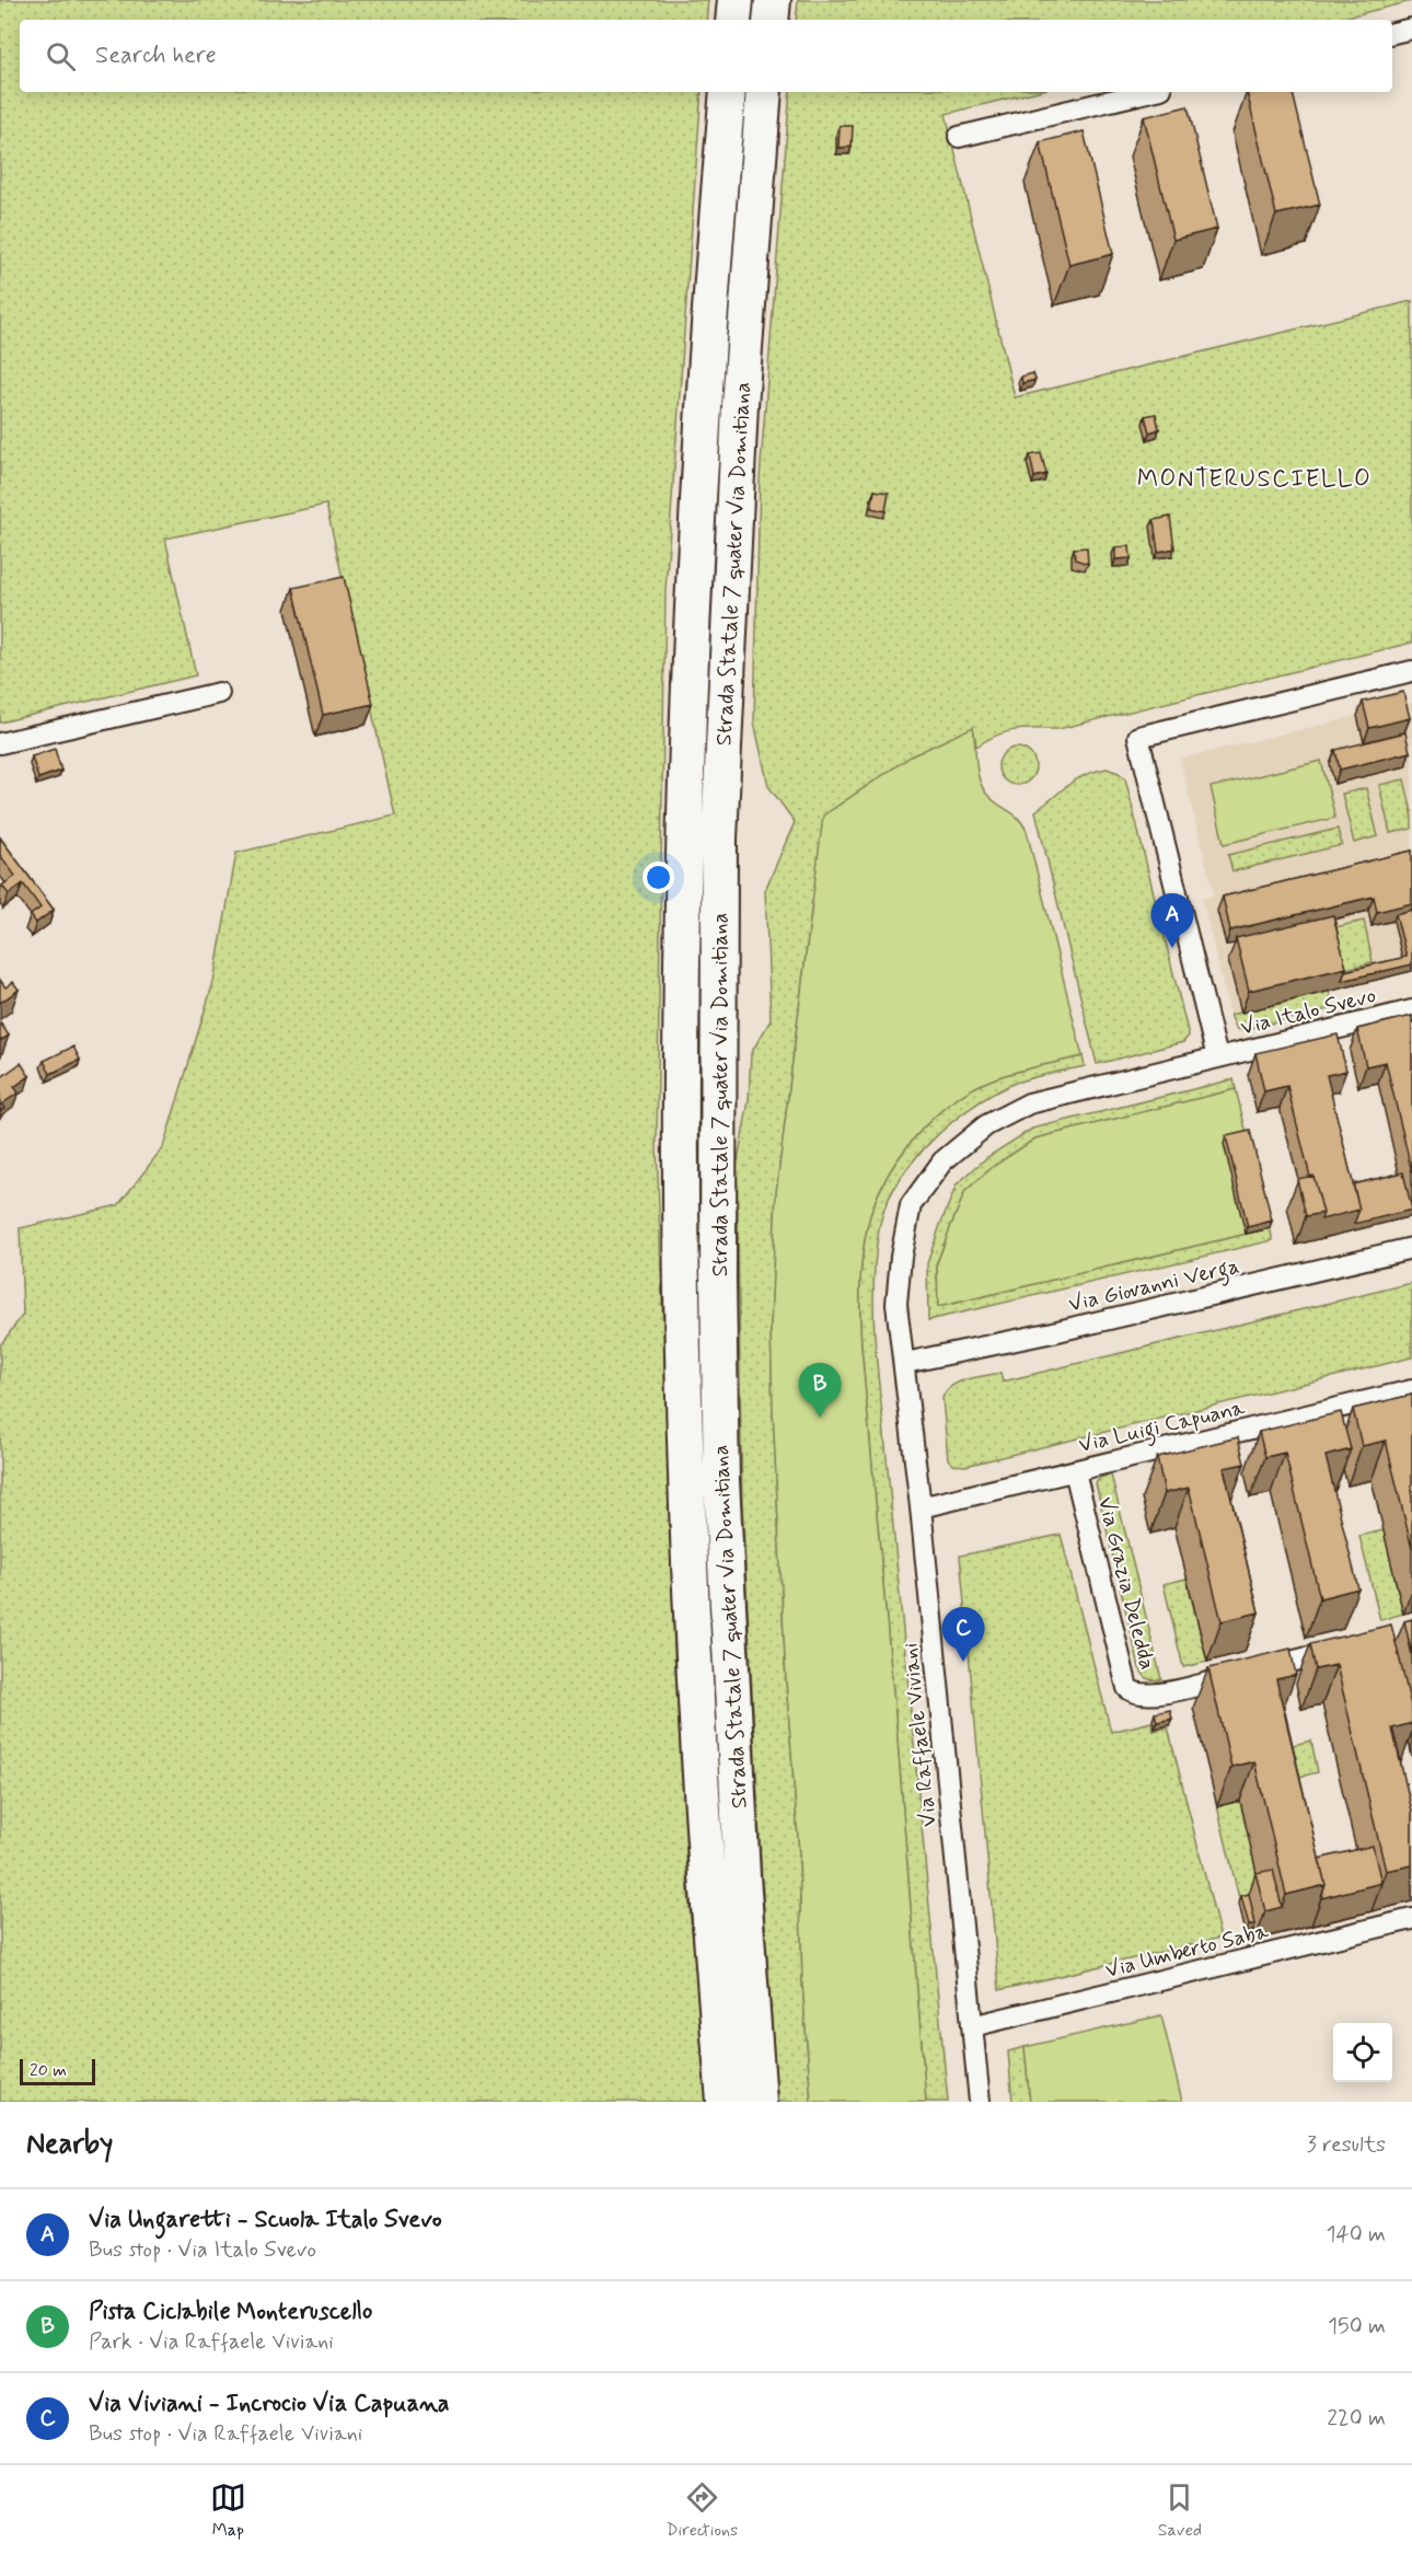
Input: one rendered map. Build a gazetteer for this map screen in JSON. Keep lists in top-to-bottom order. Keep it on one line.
{"streets":{"highway":["Strada Statale 7 quater Via Domitiana"],"street":["Via Italo Svevo","Via Giovanni Verga","Via Luigi Capuana","Via Grazia Deledda","Via Raffaele Viviani","Via Umberto Saba"]},"crossings":[["Via Italo Svevo","Via Giovanni Verga"],["Via Italo Svevo","Via Raffaele Viviani"],["Via Giovanni Verga","Via Raffaele Viviani"],["Via Luigi Capuana","Via Grazia Deledda"],["Via Luigi Capuana","Via Raffaele Viviani"],["Via Raffaele Viviani","Via Umberto Saba"]],"districts":["MONTERUSCIELLO"],"scale_bar":"20 m","page":{"search":"Search here","pins":["A","B","C"],"scale":"20 m","heading":["Nearby","3 results"],"list":[{"mark":"A","name":"Via Ungaretti - Scuola Italo Svevo","note":"Bus stop · Via Italo Svevo","value":"140 m"},{"mark":"B","name":"Pista Ciclabile Monteruscello","note":"Park · Via Raffaele Viviani","value":"150 m"},{"mark":"C","name":"Via Viviani - Incrocio Via Capuana","note":"Bus stop · Via Raffaele Viviani","value":"220 m"}],"nav":["Map","Directions","Saved"]}}
